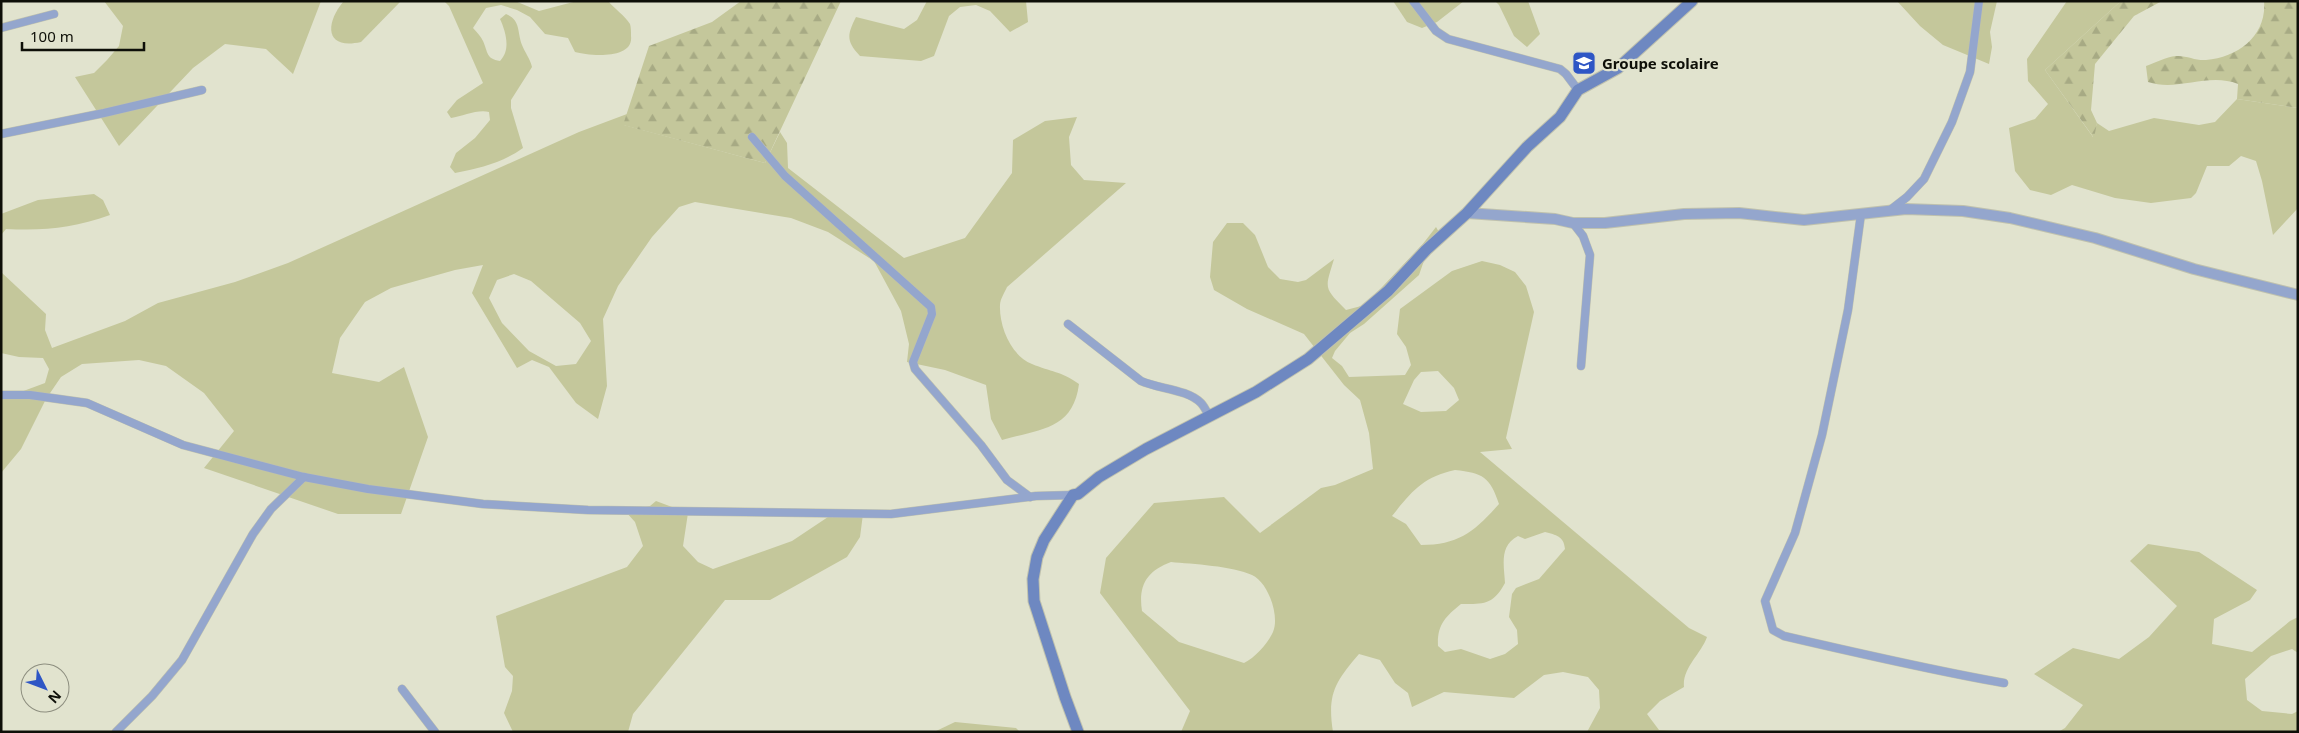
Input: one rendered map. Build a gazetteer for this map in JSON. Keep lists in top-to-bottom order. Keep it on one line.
{"places":{"school or university":["Groupe scolaire"]},"scale_bar":"100 m","north":"bottom right"}
